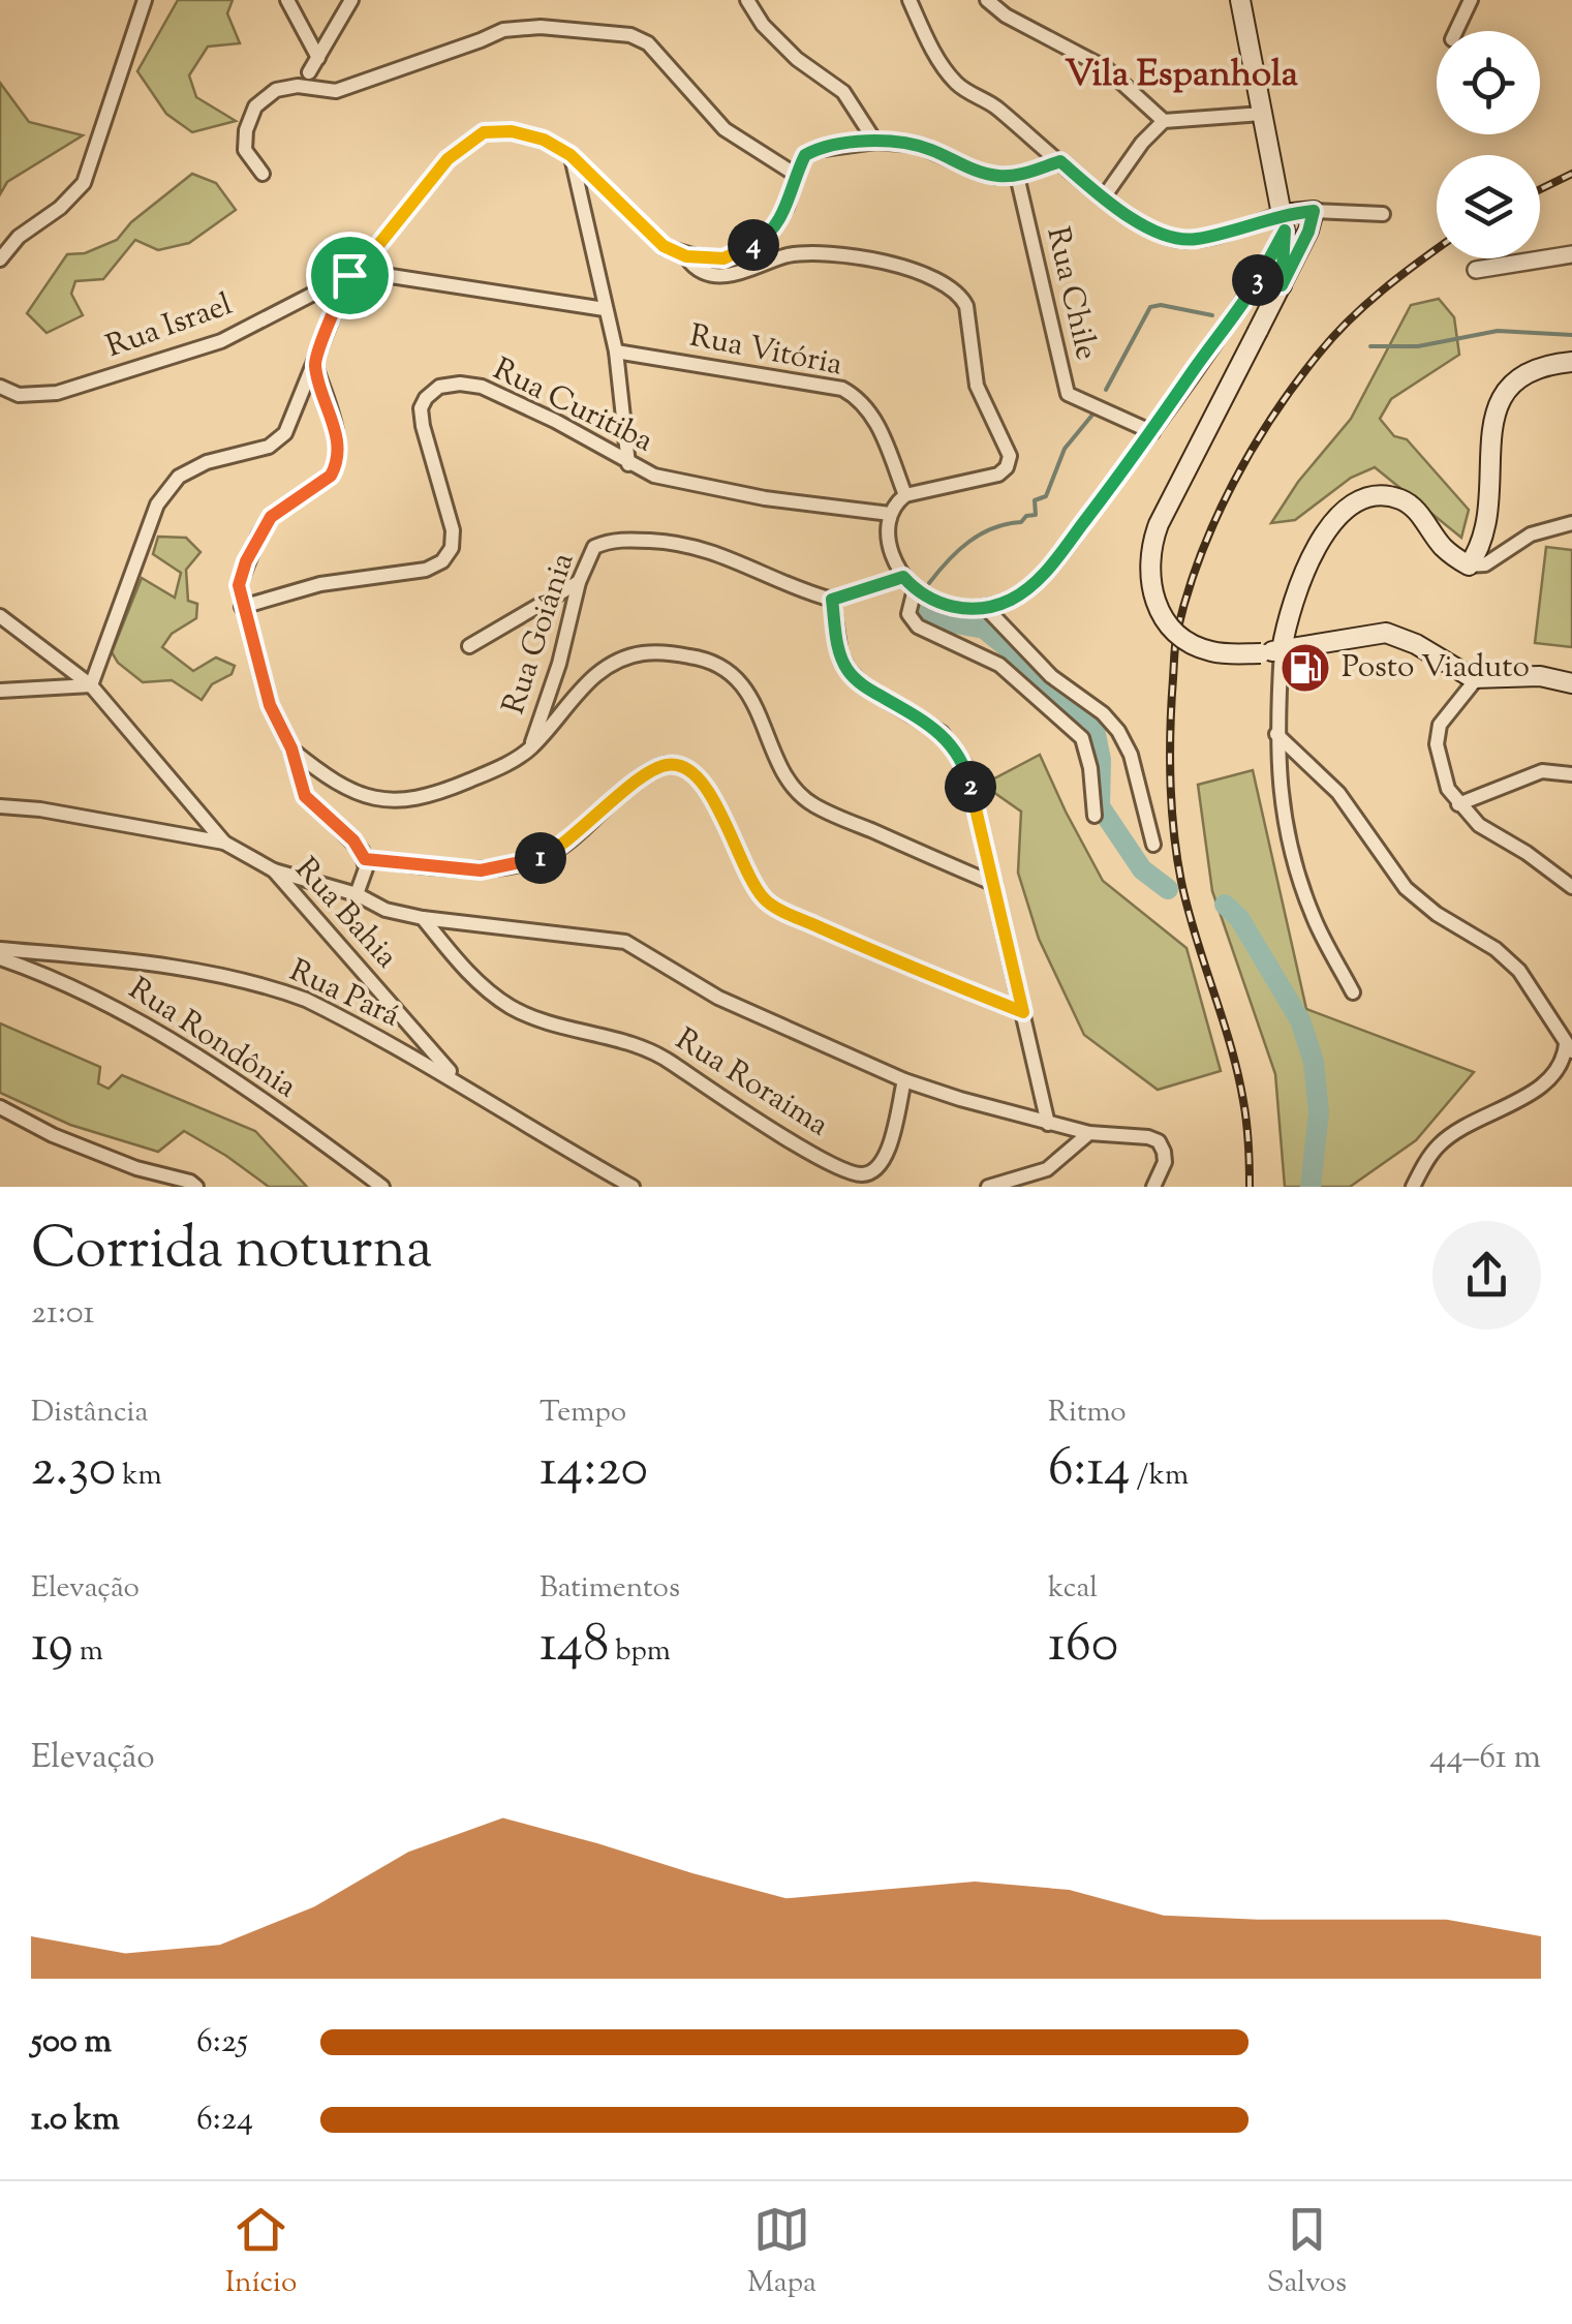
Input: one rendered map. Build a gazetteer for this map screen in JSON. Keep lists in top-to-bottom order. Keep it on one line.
{"streets":{"street":["Rua Chile","Rua Israel","Rua Vitória","Rua Curitiba","Rua Goiânia","Rua Bahia","Rua Pará","Rua Rondônia","Rua Roraima"]},"crossings":[["Rua Bahia","Rua Pará"]],"districts":["Vila Espanhola"],"places":{"fuel station":["Posto Viaduto"]},"page":{"pins":["4","3","2","1"],"heading":["Corrida noturna","21:01"],"stats":[["Distância","2.30 km"],["Tempo","14:20"],["Ritmo","6:14 /km"],["Elevação","19 m"],["Batimentos","148 bpm"],["kcal","160"]],"chart":["Elevação","44–61 m"],"list":[{"name":"500 m","note":"6:25"},{"name":"1.0 km","note":"6:24"}],"tabs":["Início","Mapa","Salvos"]}}
